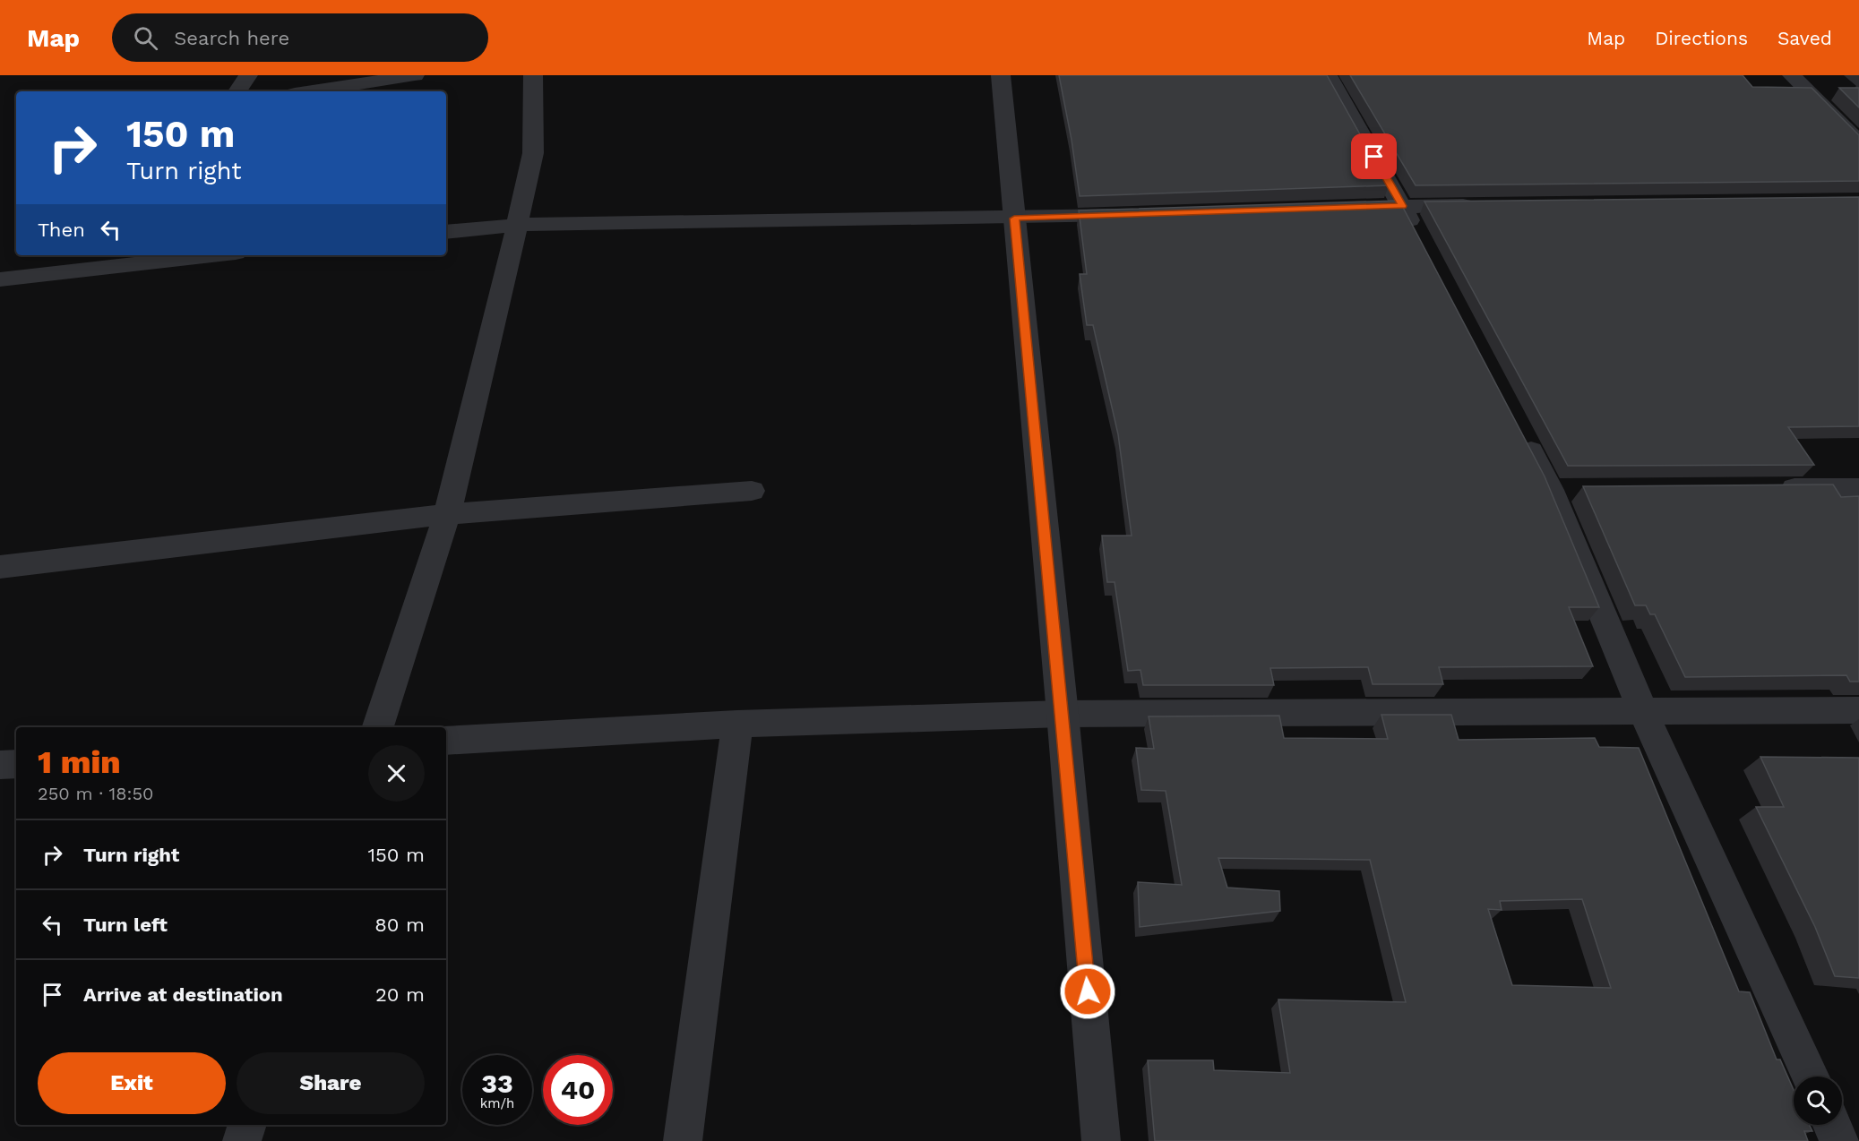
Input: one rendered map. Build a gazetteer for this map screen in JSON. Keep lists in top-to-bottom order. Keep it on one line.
{"page":{"header":"Map","search":"Search here","nav":["Map","Directions","Saved"],"turn":["150 m","Turn right"],"then":"Then","heading":["1 min","250 m · 18:50"],"list":[{"name":"Turn right","value":"150 m"},{"name":"Turn left","value":"80 m"},{"name":"Arrive at destination","value":"20 m"}],"buttons":["Exit","Share"],"speed":"33 km/h","limit":"40"}}
